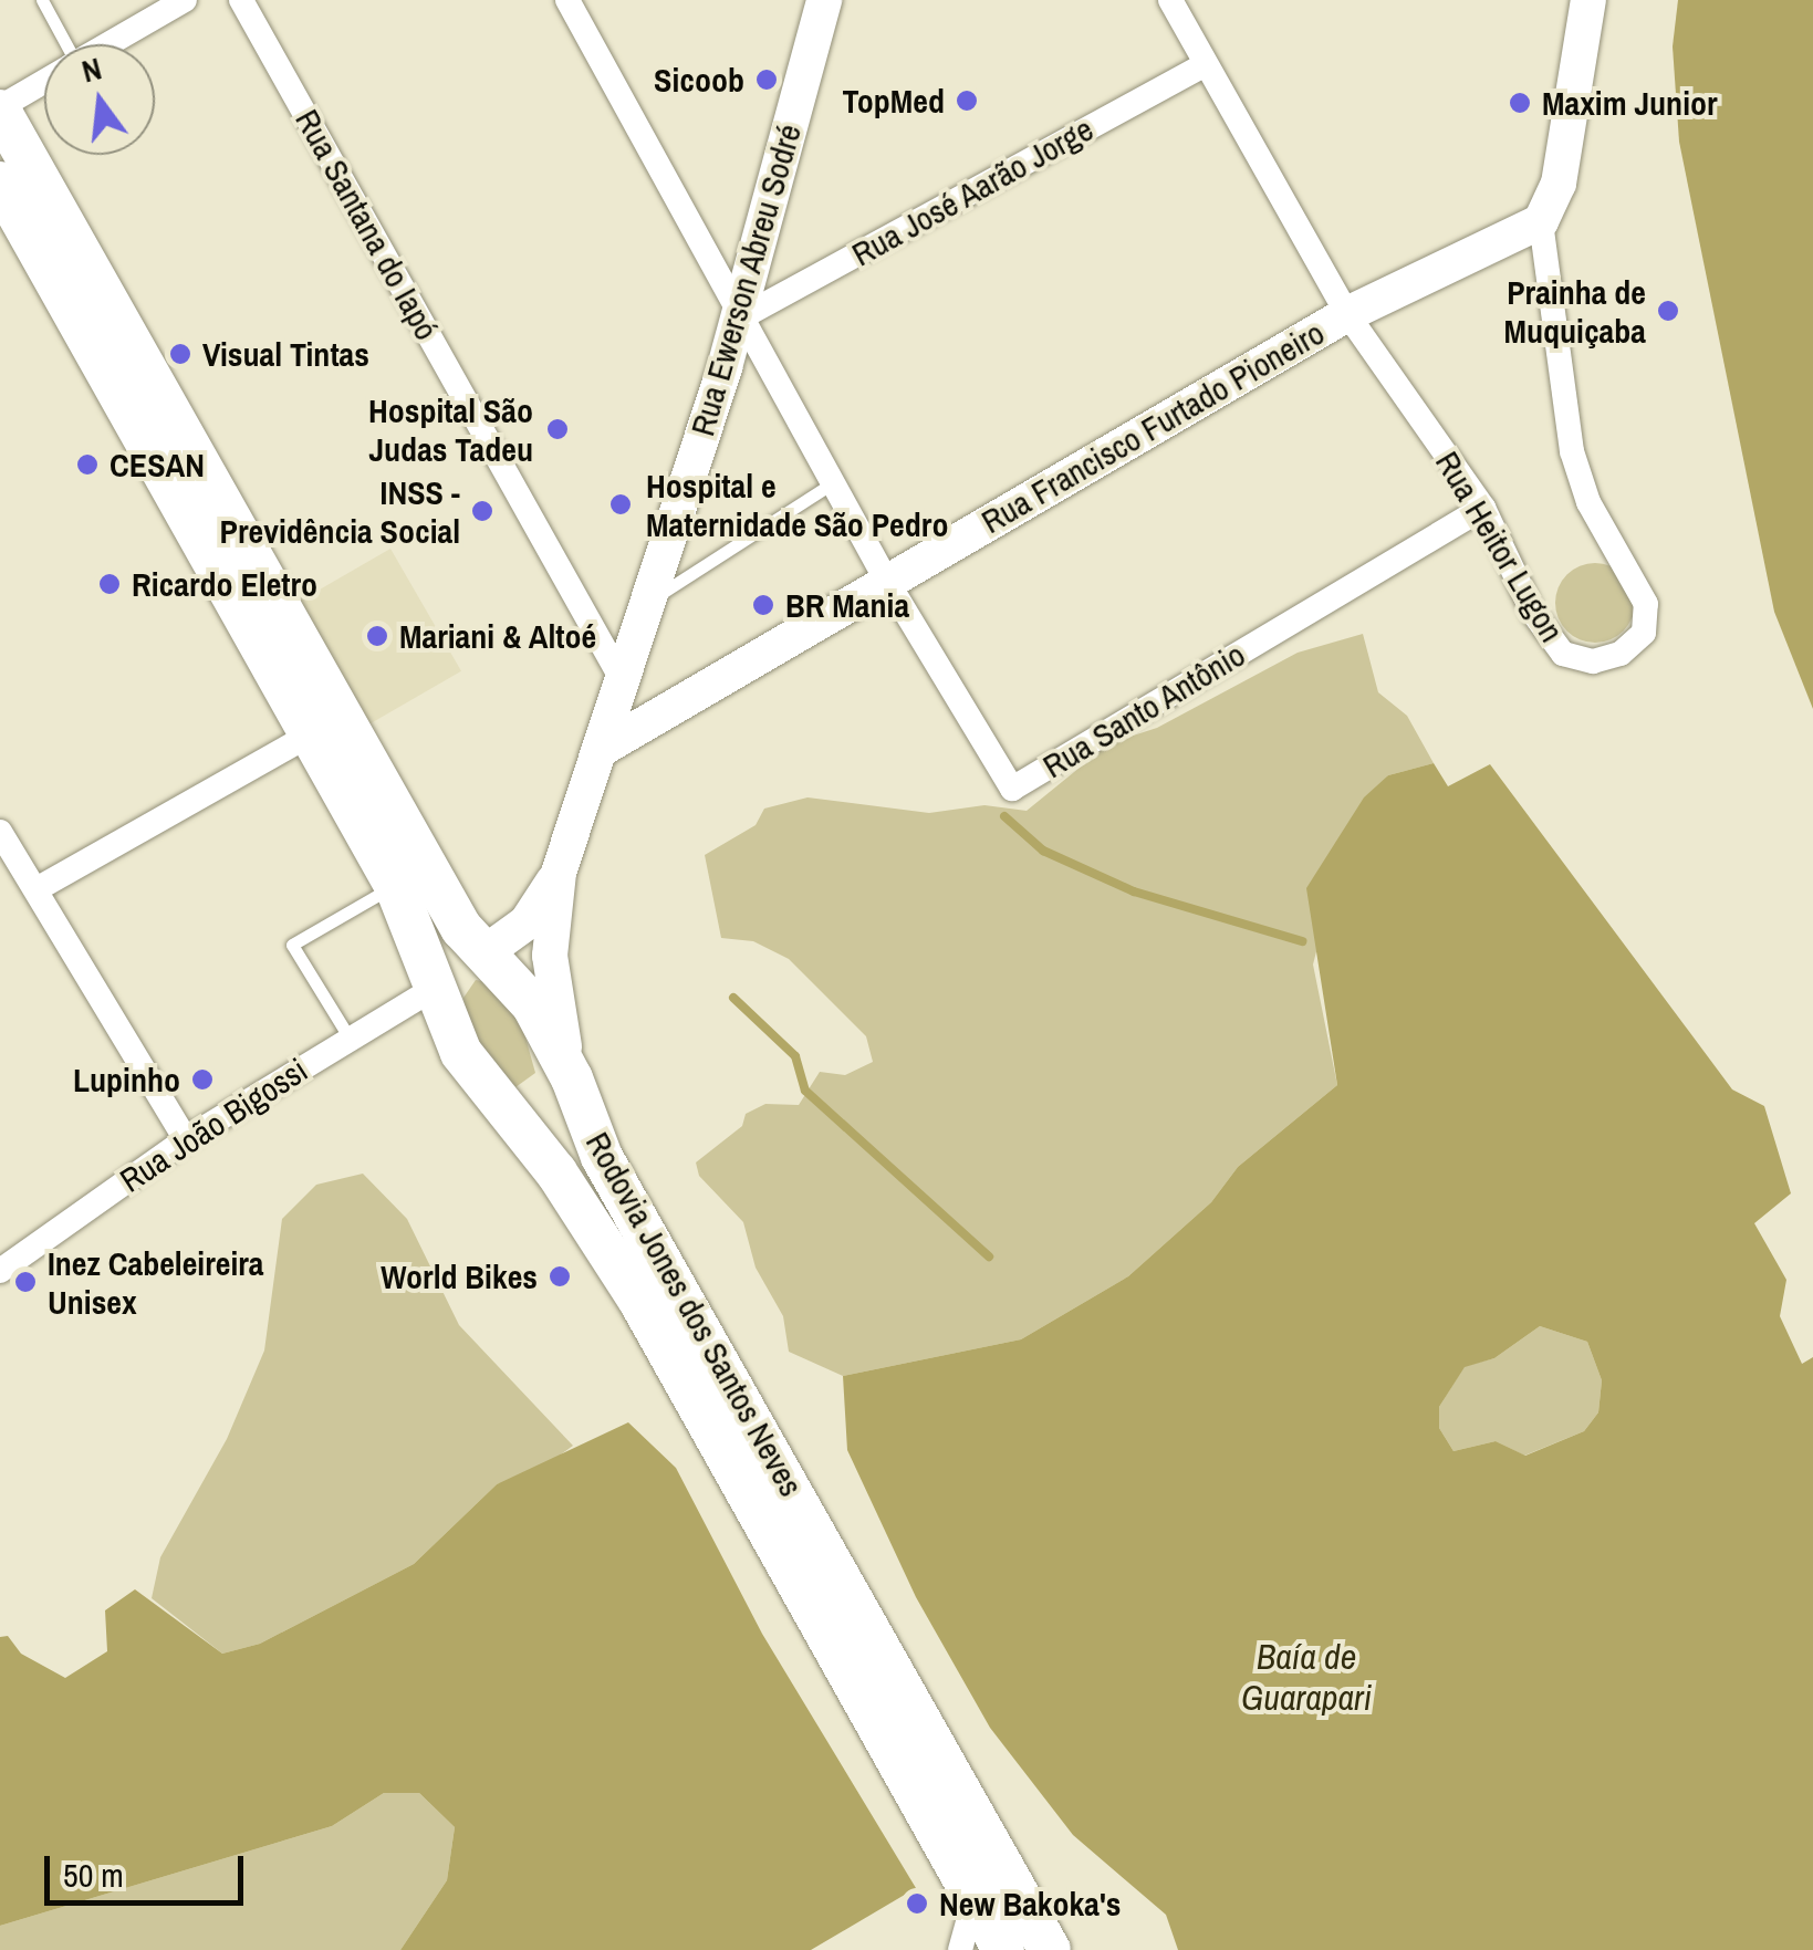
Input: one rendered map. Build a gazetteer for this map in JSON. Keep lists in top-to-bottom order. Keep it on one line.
{"streets":{"main road":["Rodovia Jones dos Santos Neves"],"street":["Rua José Aarão Jorge","Rua Santana do Iapó","Rua Ewerson Abreu Sodré","Rua Francisco Furtado Pioneiro","Rua Heitor Lugon","Rua Santo Antônio","Rua João Bigossi"]},"crossings":[["Rua José Aarão Jorge","Rua Ewerson Abreu Sodré"],["Rua José Aarão Jorge","Rua Heitor Lugon"],["Rua José Aarão Jorge","Rua Santo Antônio"],["Rua Santana do Iapó","Rua Ewerson Abreu Sodré"],["Rua Ewerson Abreu Sodré","Rua Francisco Furtado Pioneiro"],["Rua Ewerson Abreu Sodré","Rua Santo Antônio"],["Rua Ewerson Abreu Sodré","Rodovia Jones dos Santos Neves"],["Rua Francisco Furtado Pioneiro","Rua Heitor Lugon"],["Rua Francisco Furtado Pioneiro","Rua Santo Antônio"],["Rua Heitor Lugon","Rua Santo Antônio"],["Rua João Bigossi","Rodovia Jones dos Santos Neves"]],"water":["Baía de Guarapari"],"places":["Sicoob","TopMed","Maxim Junior","Prainha de Muquiçaba","Visual Tintas","Hospital São Judas Tadeu","CESAN","Hospital e Maternidade São Pedro","INSS - Previdência Social","Ricardo Eletro","BR Mania","Mariani & Altoé","Lupinho","World Bikes","Inez Cabeleireira Unisex","New Bakoka's"],"scale_bar":"50 m","north":"top"}
